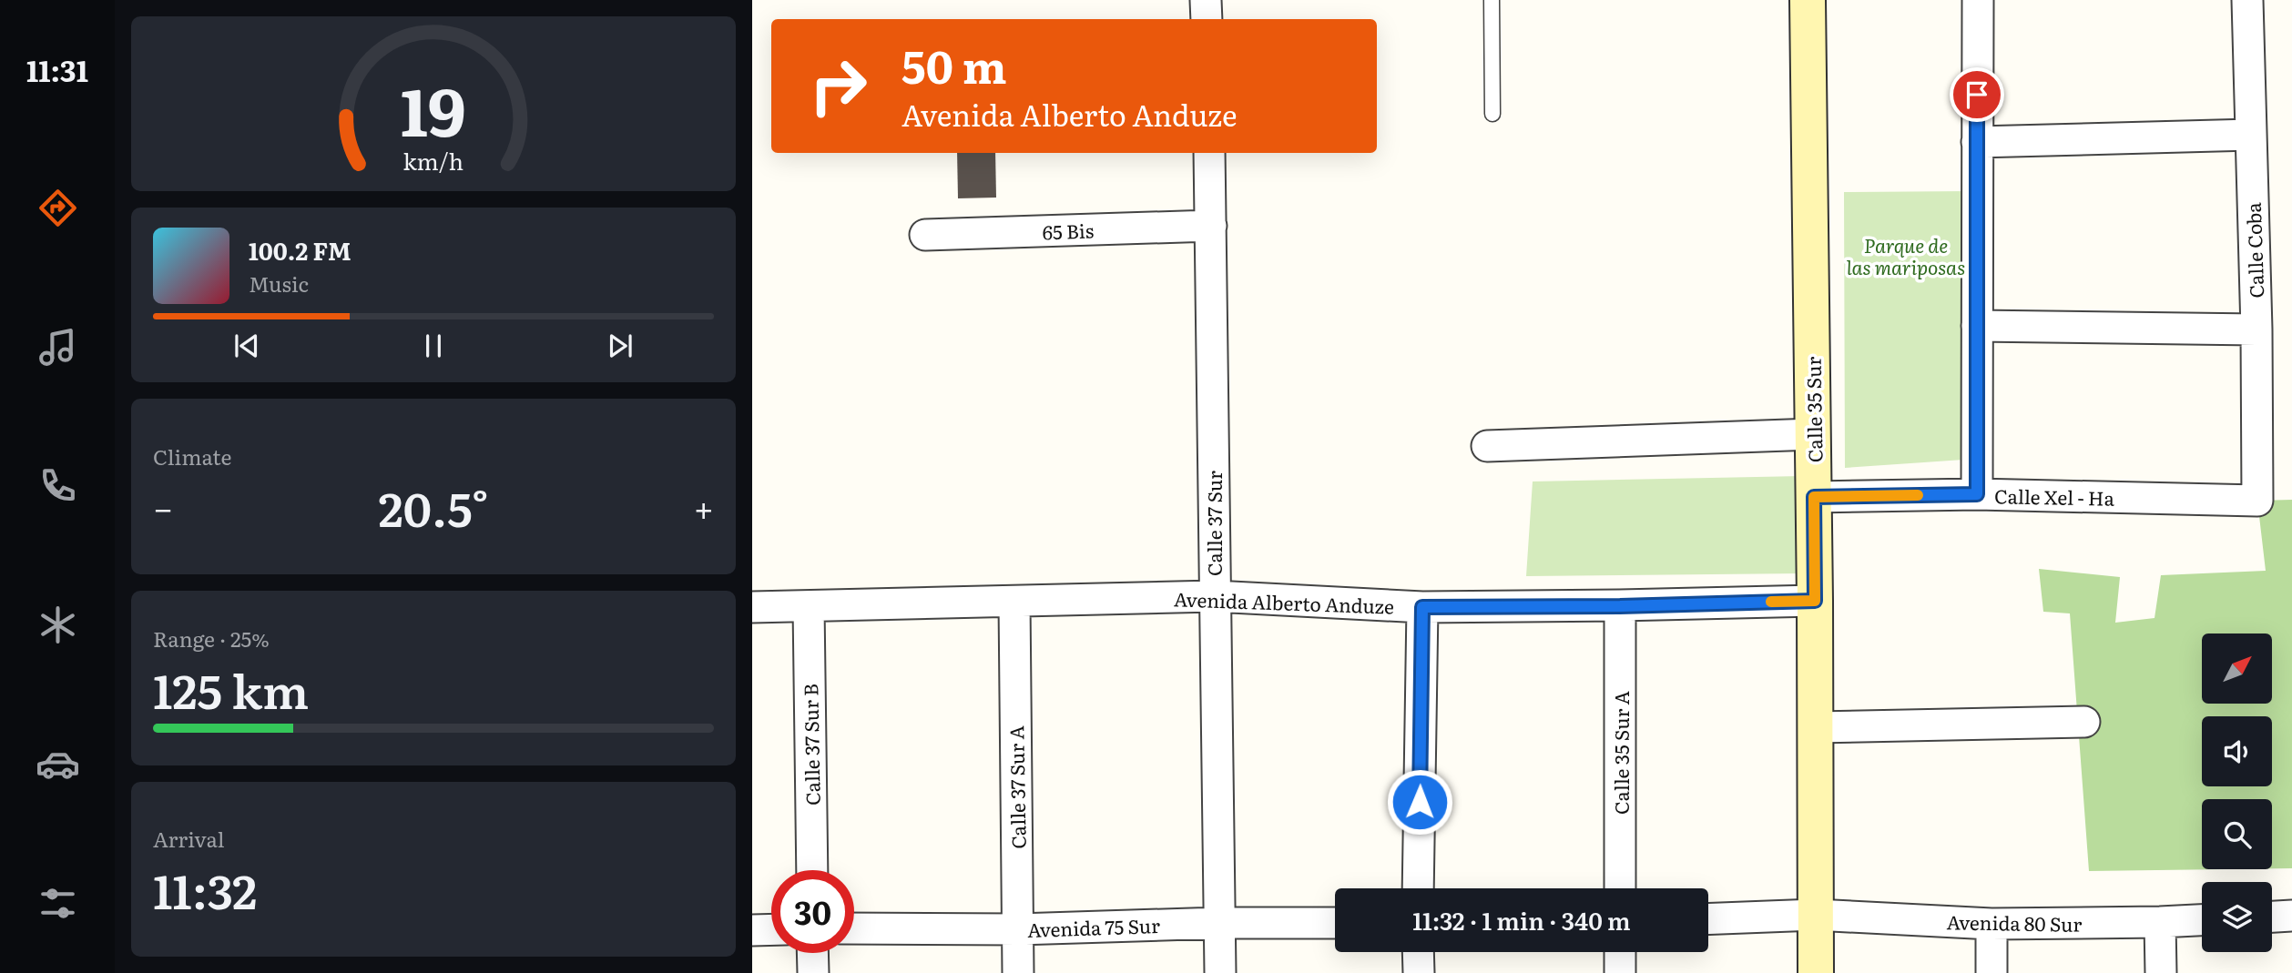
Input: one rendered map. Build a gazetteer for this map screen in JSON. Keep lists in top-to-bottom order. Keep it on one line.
{"streets":{"main road":["Calle 35 Sur"],"street":["65 Bis","Calle Coba","Calle Xel - Ha","Calle 37 Sur","Avenida Alberto Anduze","Calle 37 Sur B","Calle 35 Sur A","Calle 37 Sur A","Avenida 80 Sur","Avenida 75 Sur"]},"crossings":[["65 Bis","Calle 37 Sur"],["Calle Coba","Calle Xel - Ha"],["Calle 35 Sur","Calle Xel - Ha"],["Calle 35 Sur","Avenida Alberto Anduze"],["Calle 35 Sur","Avenida 80 Sur"],["Calle 37 Sur","Avenida Alberto Anduze"],["Calle 37 Sur","Avenida 75 Sur"],["Avenida Alberto Anduze","Calle 37 Sur B"],["Avenida Alberto Anduze","Calle 35 Sur A"],["Avenida Alberto Anduze","Calle 37 Sur A"],["Calle 37 Sur A","Avenida 75 Sur"]],"parks":["Parque de las mariposas"],"north":"top right","page":{"tabs":"11:31","turn":["50 m","Avenida Alberto Anduze"],"song":["100.2 FM","Music"],"tile":["Climate",["Range · 25%","125 km"],["Arrival","11:32"]],"heat":["−","20.5°","+"],"limit":"30","trip":"11:32 · 1 min · 340 m","gauge":["19","km/h"]}}
